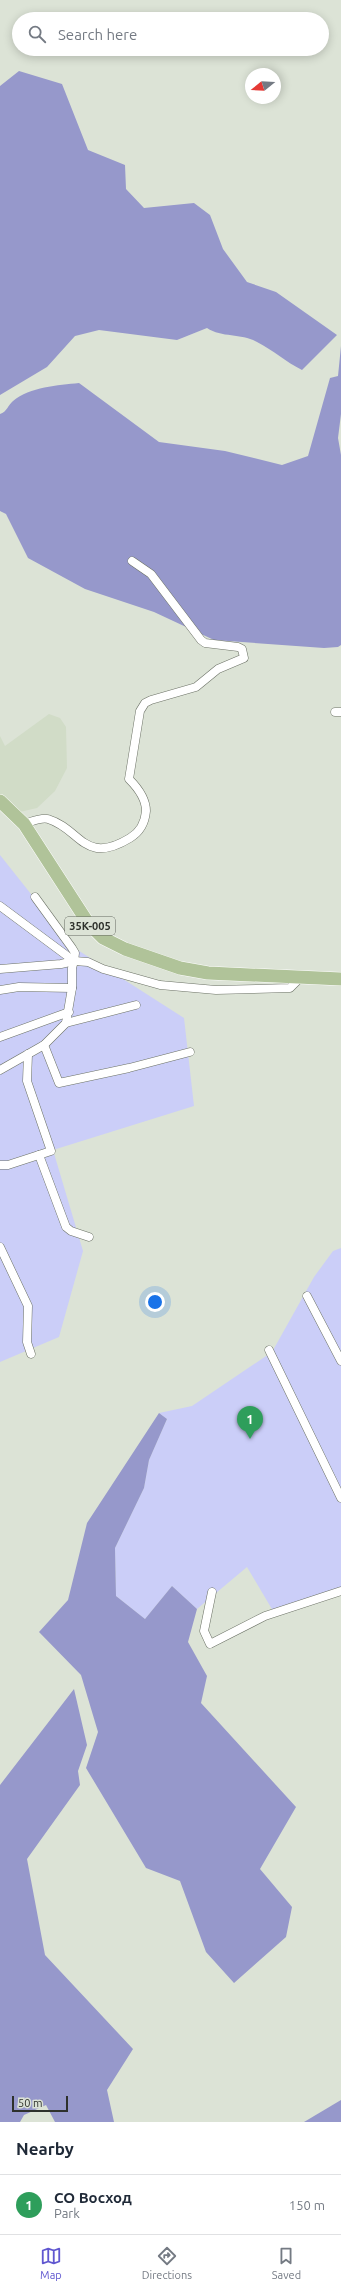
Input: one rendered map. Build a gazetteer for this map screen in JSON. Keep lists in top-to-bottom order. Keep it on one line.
{"streets":{"main road":["35К-005"]},"scale_bar":"50 m","north":"left","page":{"search":"Search here","pins":"1","scale":"50 m","heading":"Nearby","list":[{"mark":"1","name":"СО Восход","note":"Park","value":"150 m"}],"nav":["Map","Directions","Saved"]}}
